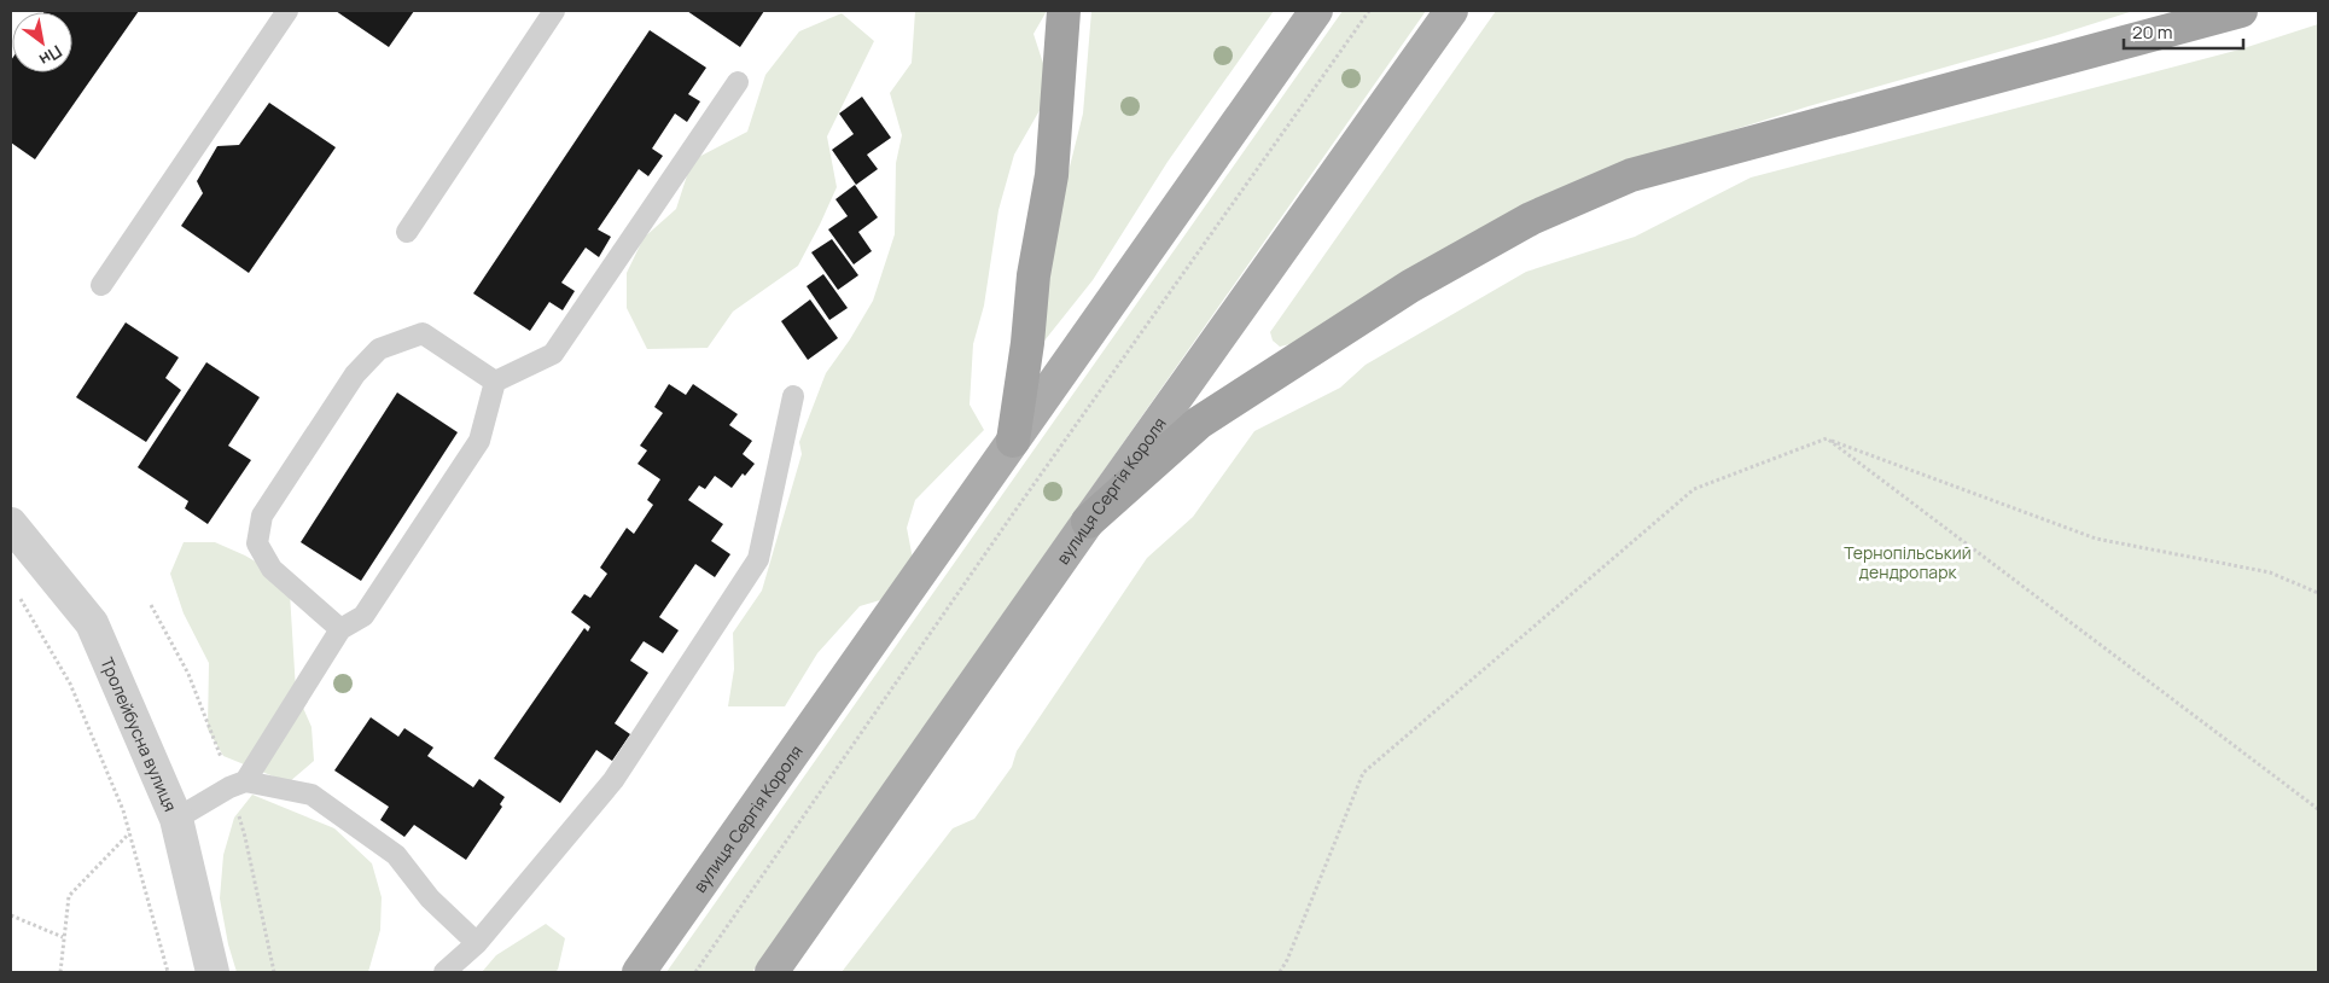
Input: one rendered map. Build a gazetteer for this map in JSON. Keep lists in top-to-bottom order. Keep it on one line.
{"streets":{"main road":["вулиця Сергія Короля"],"street":["Тролейбусна вулиця"]},"parks":["Тернопільський дендропарк"],"scale_bar":"20 m","north":"bottom right"}
